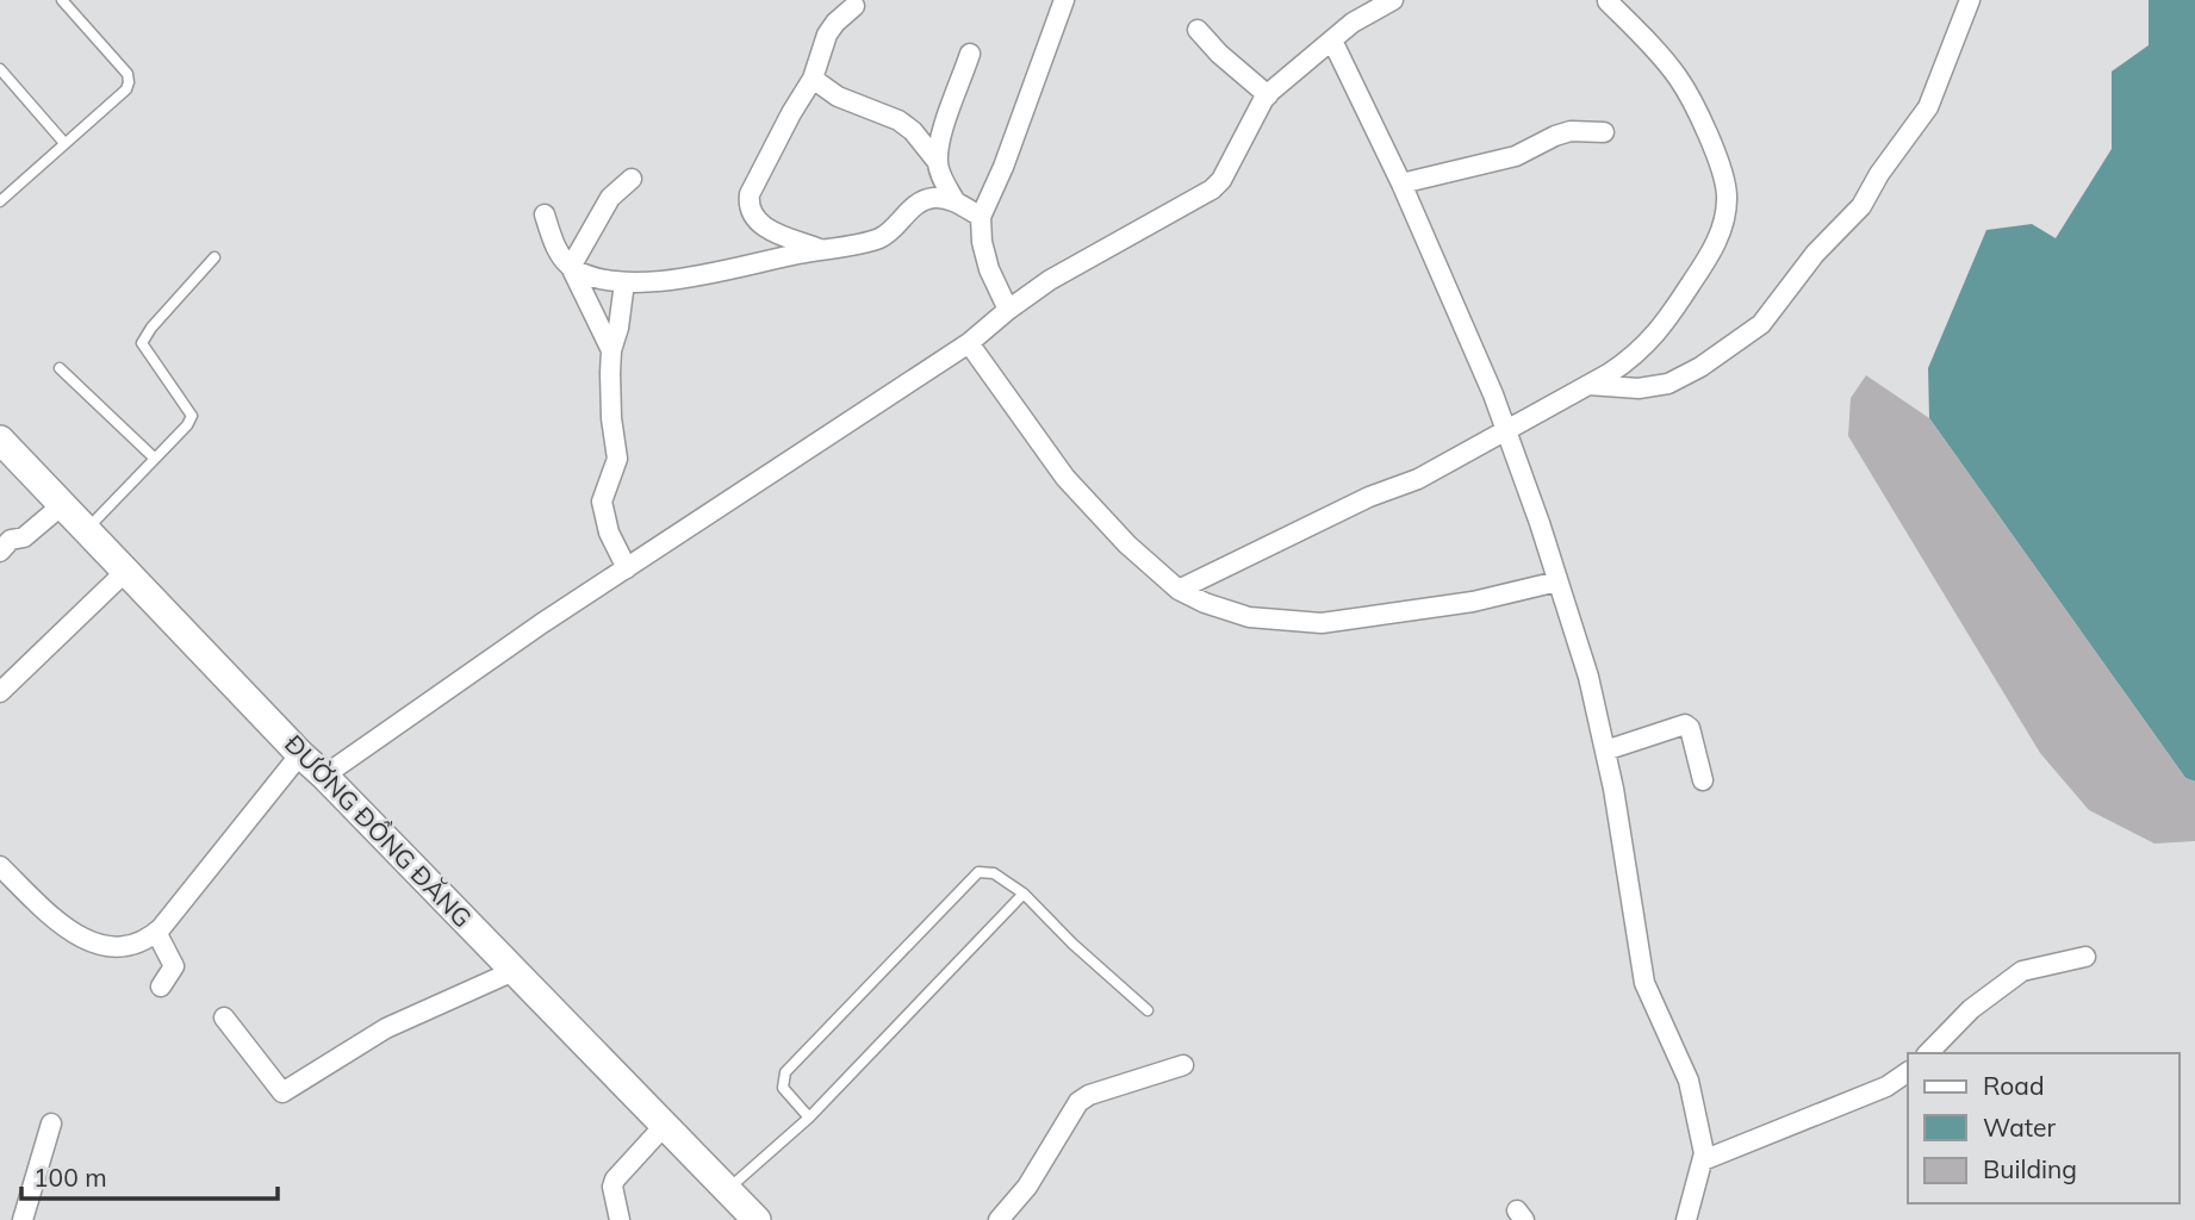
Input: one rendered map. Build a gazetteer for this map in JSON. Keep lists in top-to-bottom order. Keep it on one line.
{"streets":{"main road":["ĐƯỜNG ĐỒNG ĐĂNG"]},"legend":["Road","Water","Building"],"scale_bar":"100 m"}
